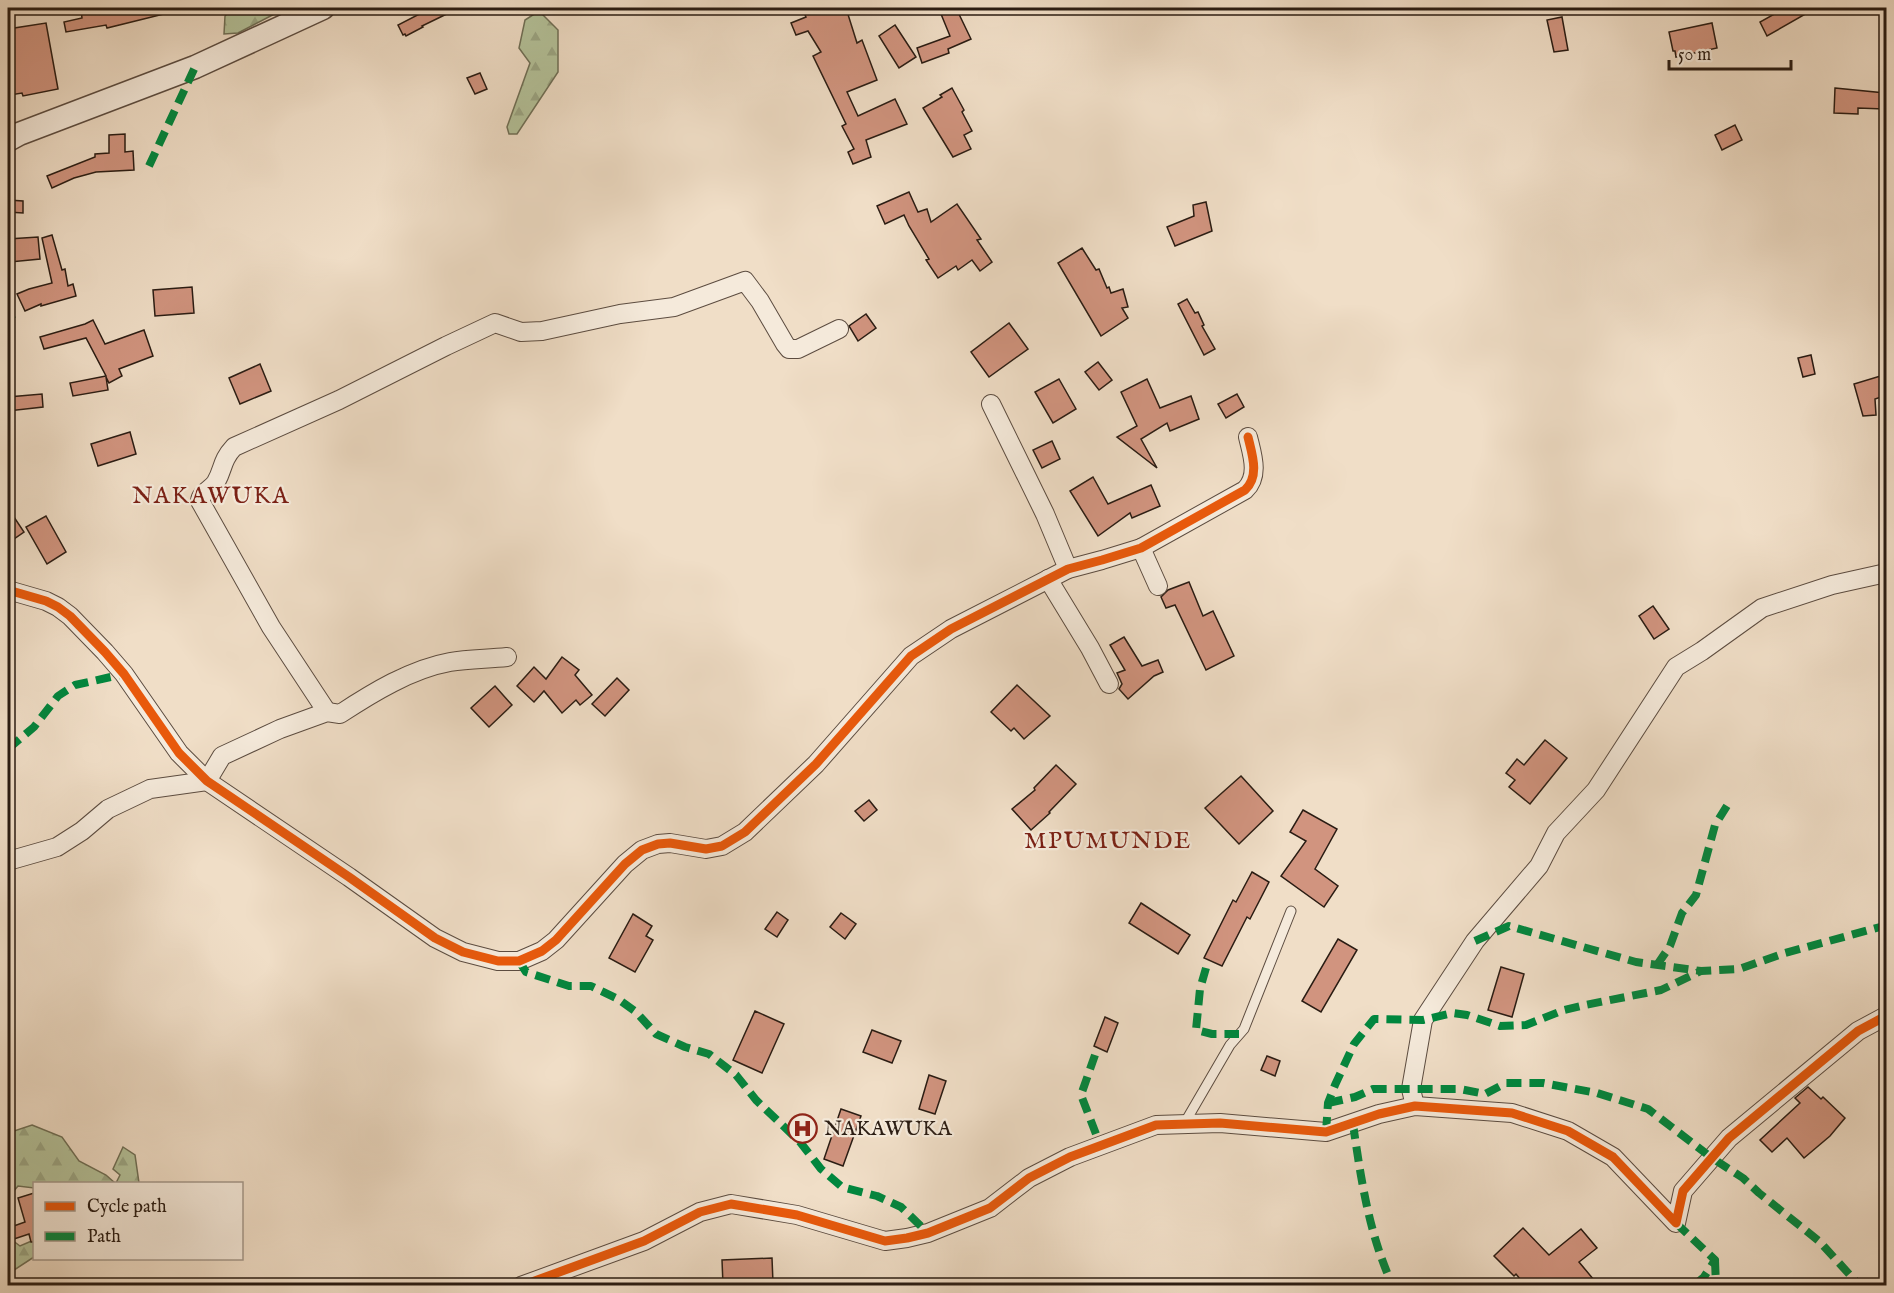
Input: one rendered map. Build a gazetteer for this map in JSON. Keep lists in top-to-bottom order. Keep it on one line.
{"districts":["NAKAWUKA","MPUMUNDE"],"places":{"hospital":["NAKAWUKA"]},"legend":["Cycle path","Path"],"scale_bar":"50 m"}
